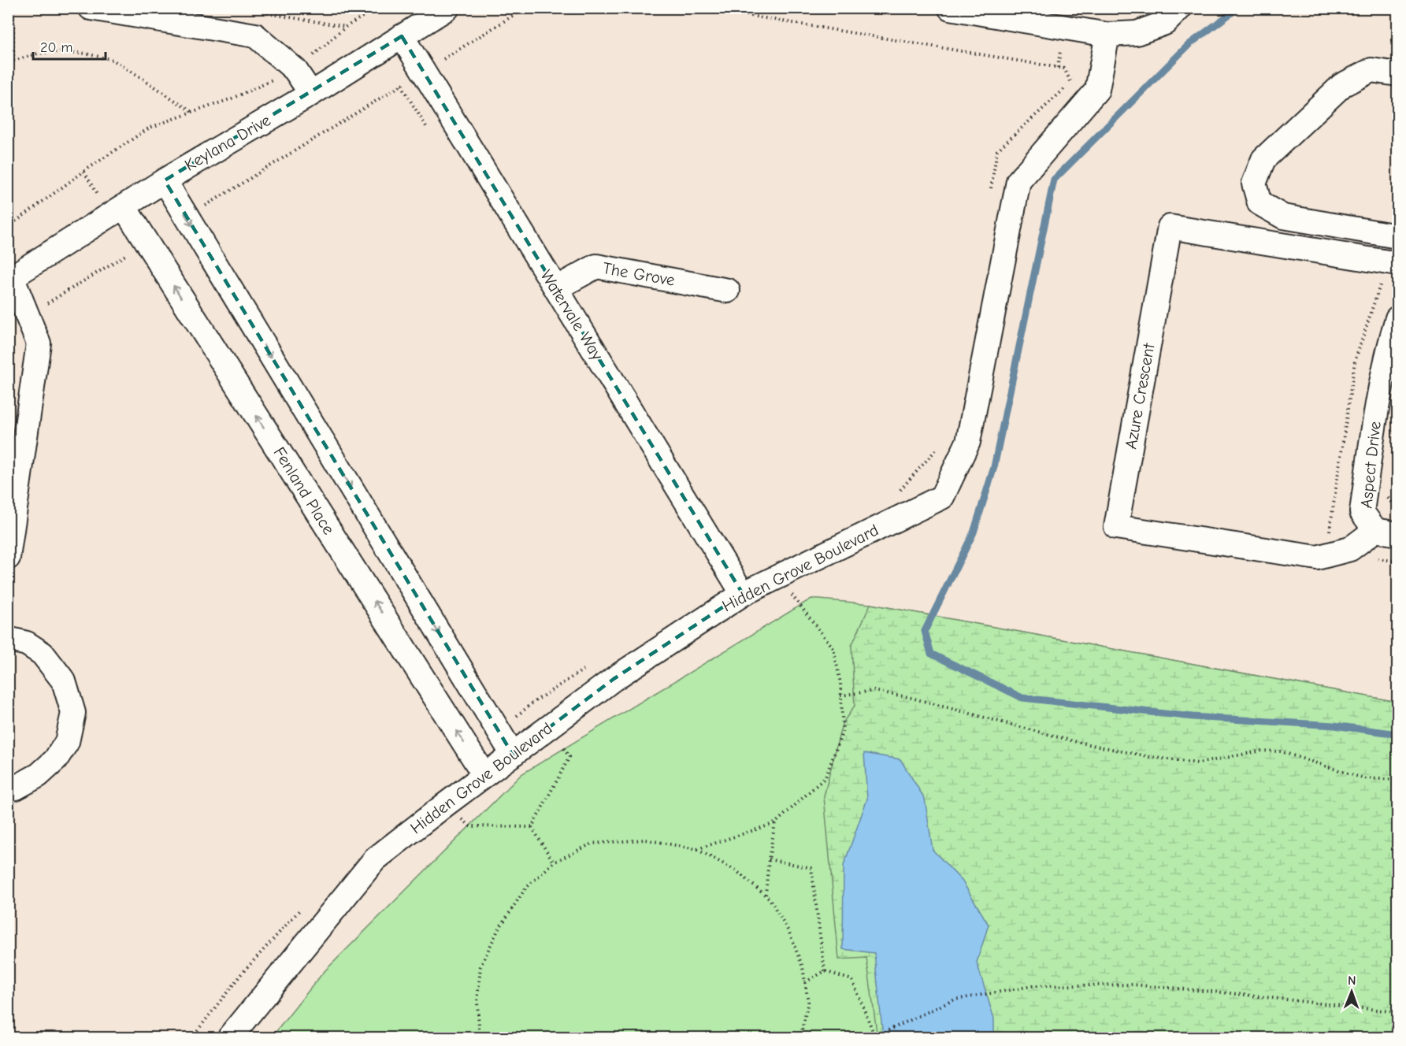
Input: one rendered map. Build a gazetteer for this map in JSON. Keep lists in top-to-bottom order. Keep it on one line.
{"streets":{"street":["Keylana Drive","The Grove","Watervale Way","Azure Crescent","Aspect Drive","Fenland Place","Hidden Grove Boulevard"]},"crossings":[["Keylana Drive","Watervale Way"],["Keylana Drive","Fenland Place"],["The Grove","Watervale Way"],["Watervale Way","Hidden Grove Boulevard"],["Azure Crescent","Aspect Drive"],["Fenland Place","Hidden Grove Boulevard"]],"scale_bar":"20 m","north":"top"}
